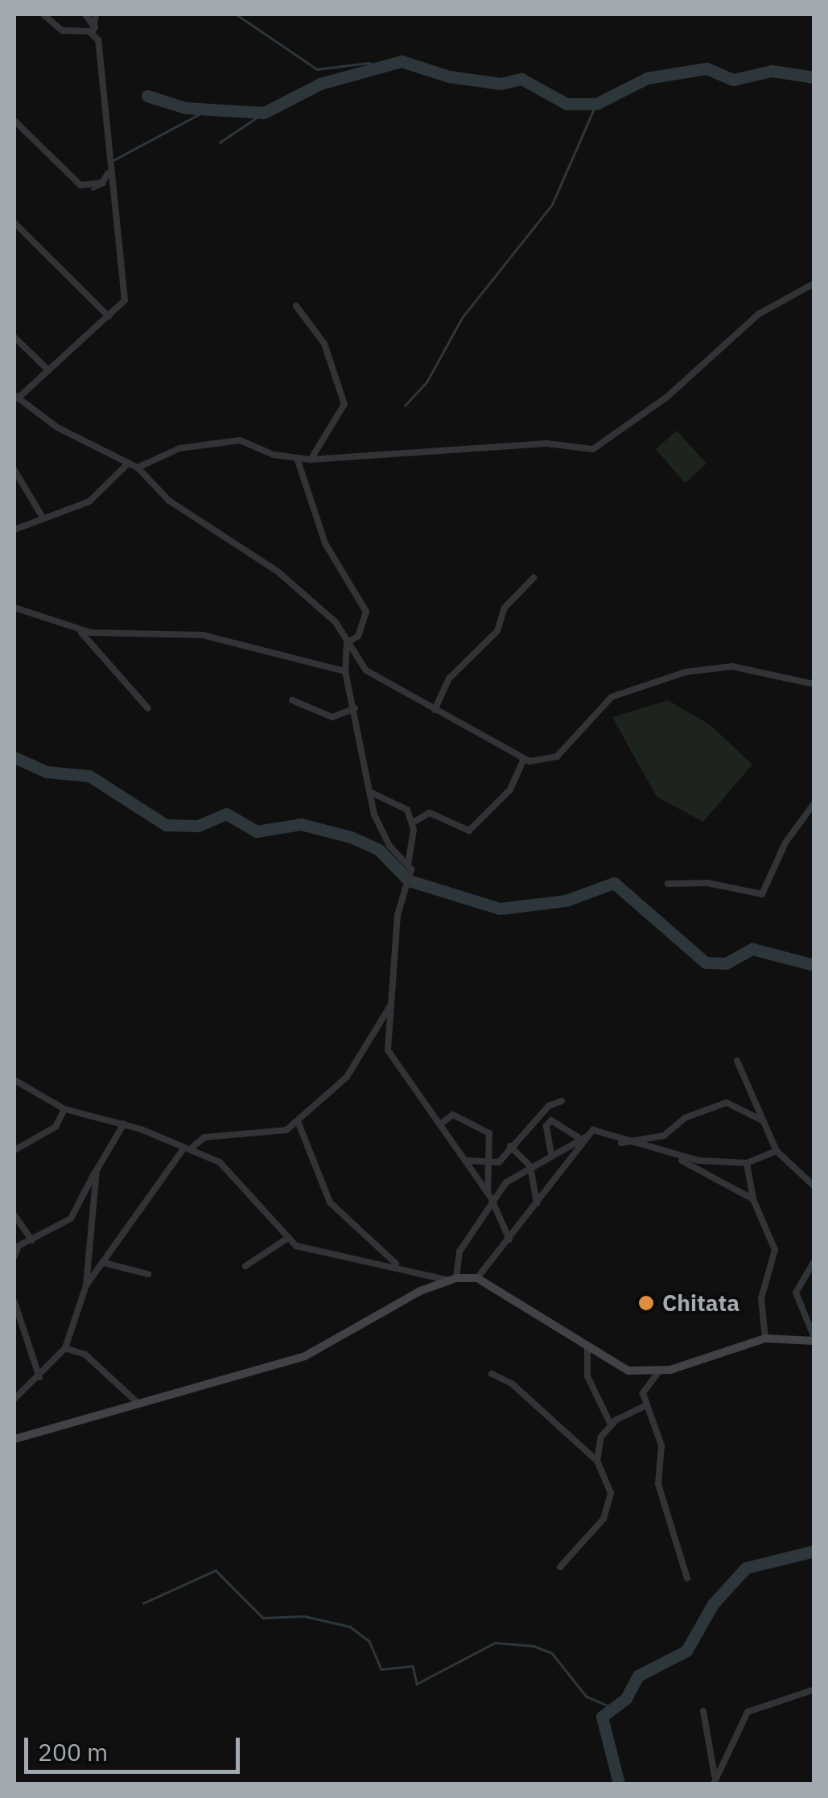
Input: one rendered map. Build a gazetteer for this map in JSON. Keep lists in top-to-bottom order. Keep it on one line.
{"places":["Chitata"],"scale_bar":"200 m"}
